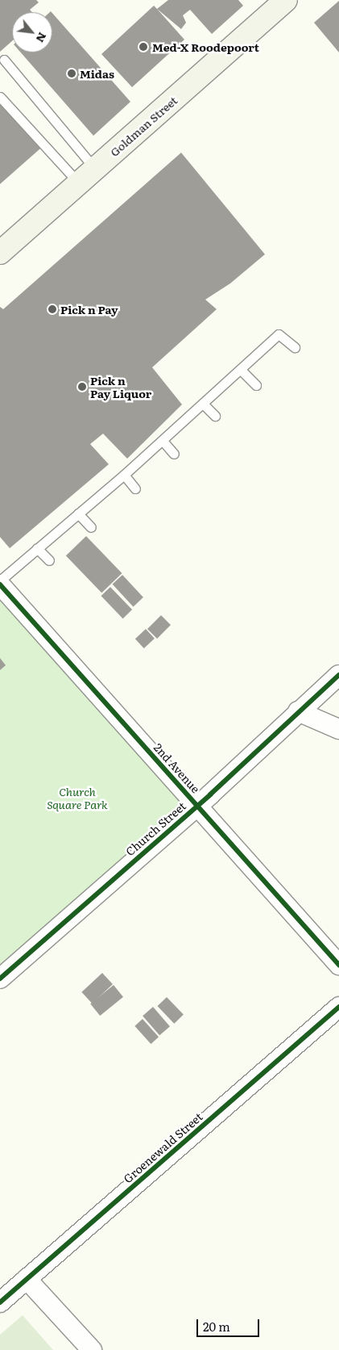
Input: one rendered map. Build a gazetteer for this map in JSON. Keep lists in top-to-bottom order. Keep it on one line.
{"streets":{"street":["Goldman Street","2nd Avenue","Church Street","Groenewald Street"]},"crossings":[["2nd Avenue","Church Street"]],"parks":["Church Square Park"],"places":["Med-X Roodepoort","Midas","Pick n Pay","Pick n Pay Liquor"],"scale_bar":"20 m","north":"bottom right"}
